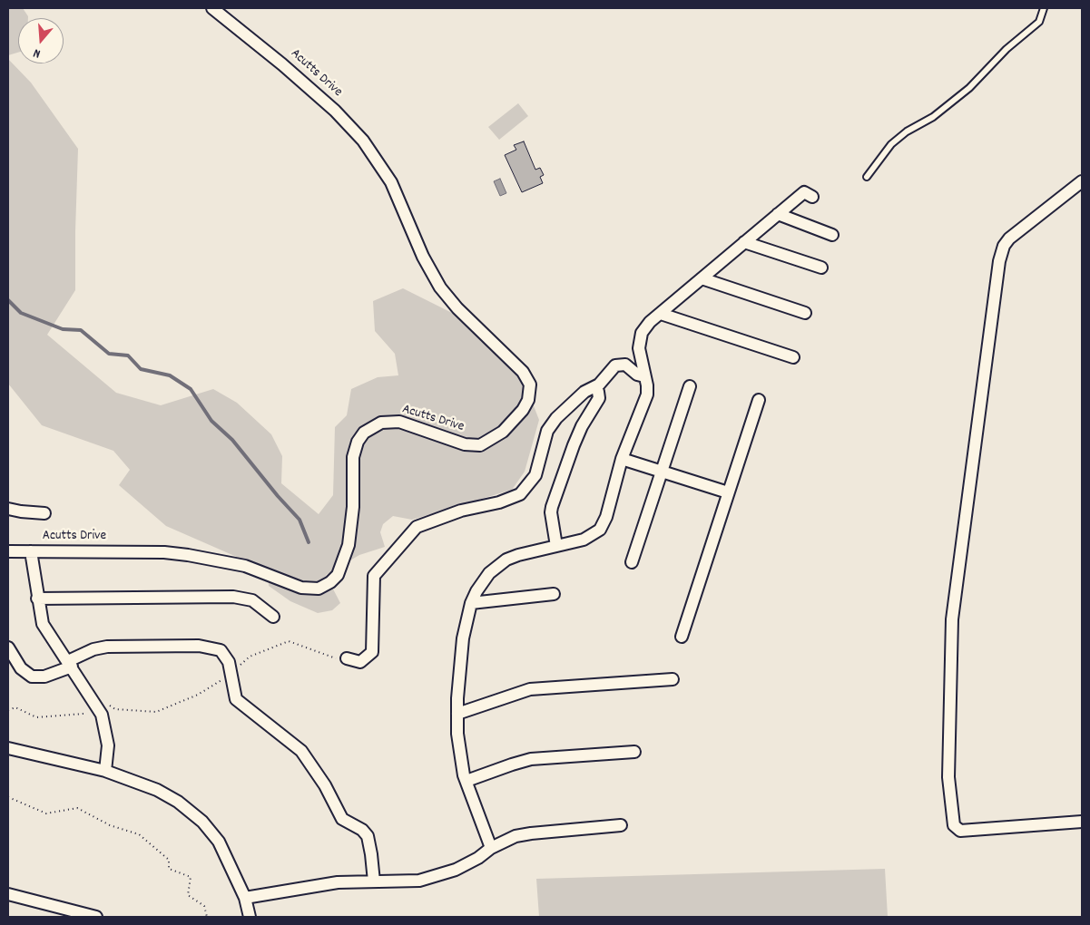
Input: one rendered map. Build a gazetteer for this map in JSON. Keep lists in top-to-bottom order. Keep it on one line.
{"streets":{"street":["Acutts Drive"]},"north":"bottom"}
